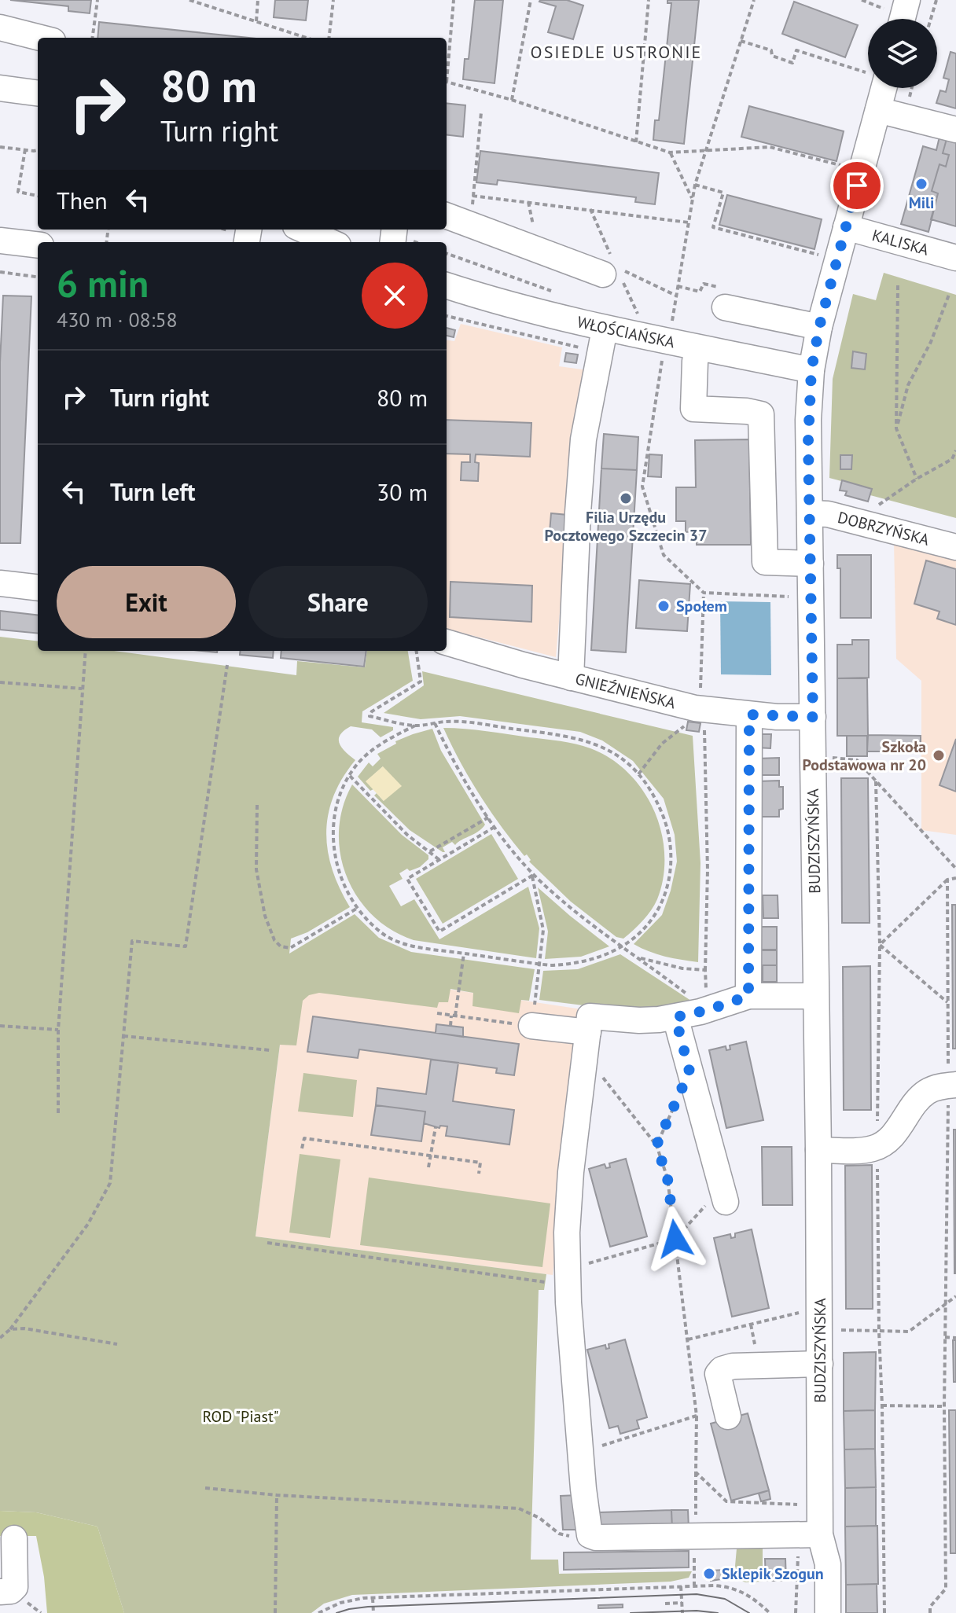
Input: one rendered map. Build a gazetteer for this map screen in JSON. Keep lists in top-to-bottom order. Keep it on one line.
{"streets":{"street":["KALISKA","WŁOŚCIAŃSKA","DOBRZYŃSKA","GNIEŹNIEŃSKA","BUDZISZYŃSKA"]},"crossings":[["KALISKA","BUDZISZYŃSKA"],["WŁOŚCIAŃSKA","BUDZISZYŃSKA"],["DOBRZYŃSKA","BUDZISZYŃSKA"],["GNIEŹNIEŃSKA","BUDZISZYŃSKA"]],"districts":["OSIEDLE USTRONIE"],"parks":["ROD \"Piast\""],"places":["Mili","Filia Urzędu Pocztowego Szczecin 37","Społem","Szkoła Podstawowa nr 20","Sklepik Szogun"],"page":{"turn":["80 m","Turn right"],"then":"Then","heading":["6 min","430 m · 08:58"],"list":[{"name":"Turn right","value":"80 m"},{"name":"Turn left","value":"30 m"}],"buttons":["Exit","Share"]}}
